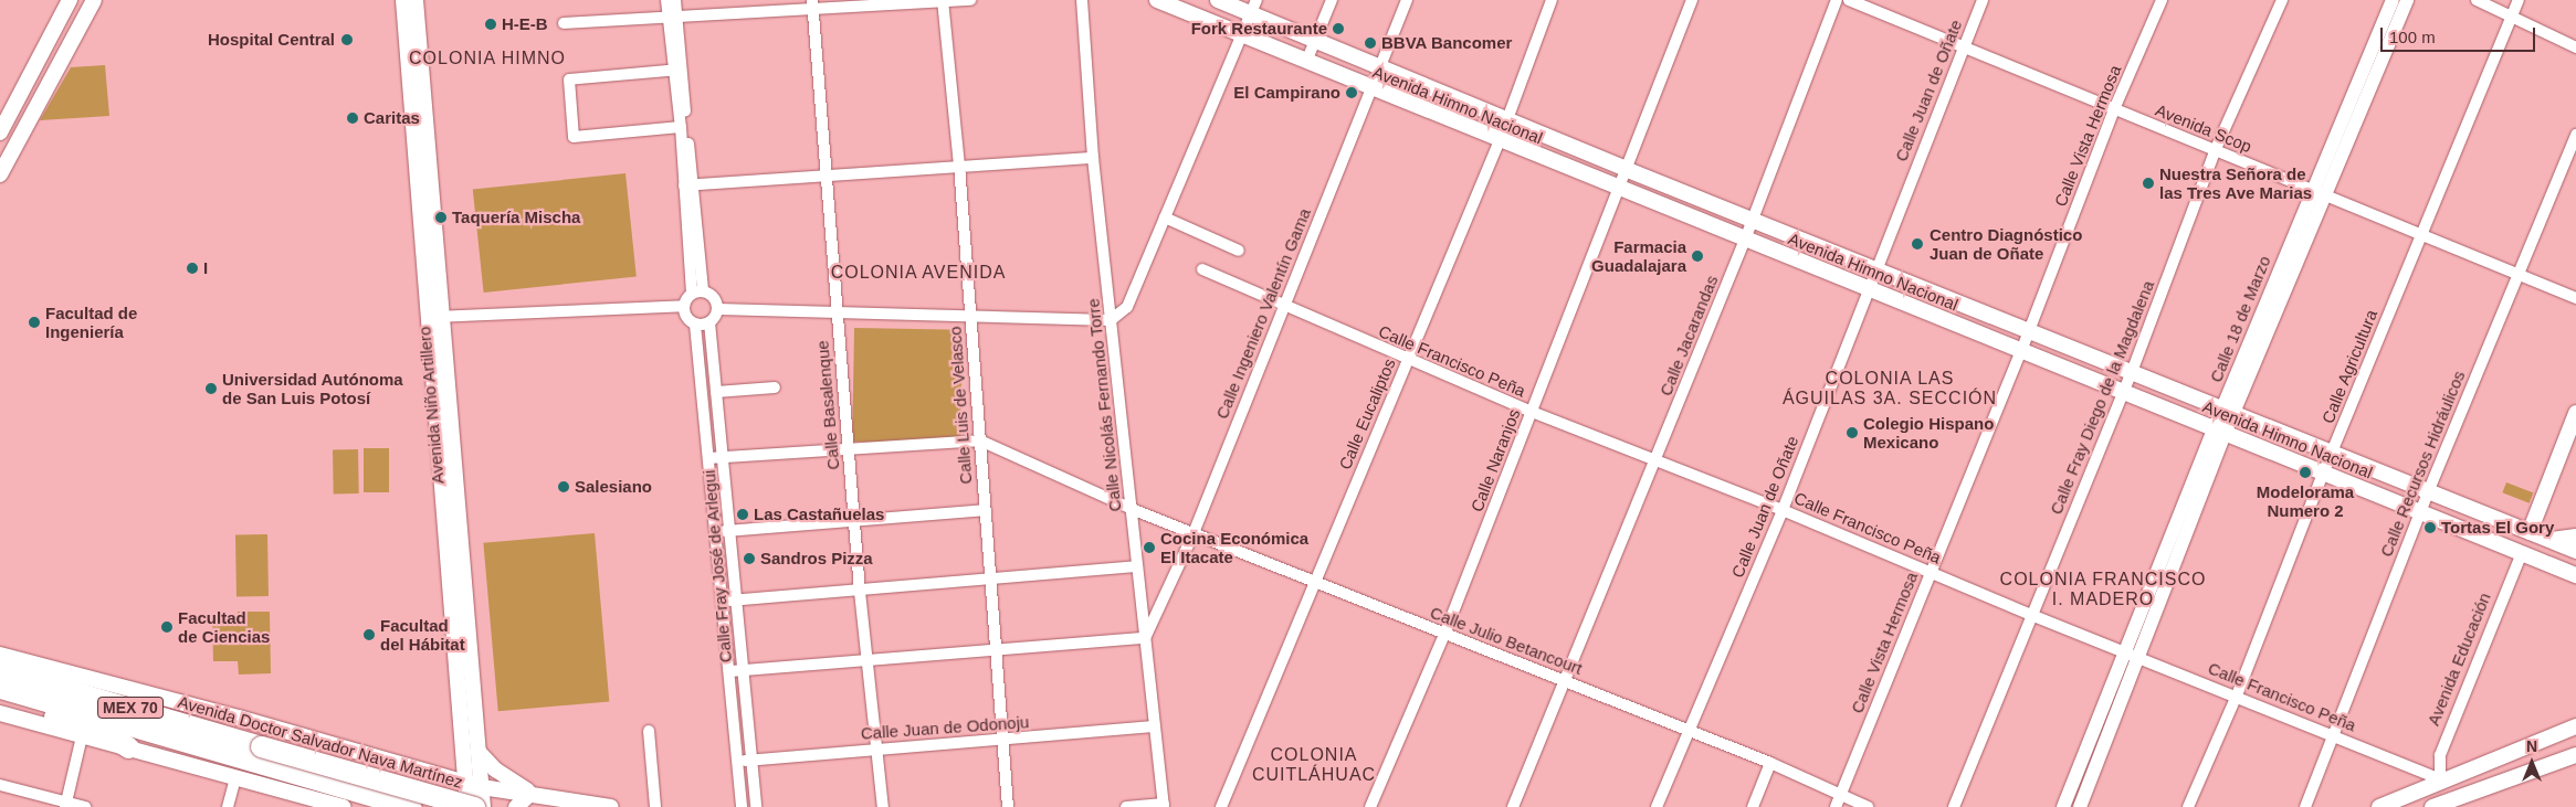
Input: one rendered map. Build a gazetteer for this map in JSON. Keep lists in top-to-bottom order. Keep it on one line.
{"streets":{"highway":["MEX 70","Avenida Doctor Salvador Nava Martínez"],"main road":["Avenida Himno Nacional","Avenida Niño Artillero"],"street":["Calle Juan de Oñate","Avenida Scop","Calle Vista Hermosa","Calle Ingeniero Valentín Gama","Calle 18 de Marzo","Calle Jacarandas","Calle Francisco Peña","Calle Agricultura","Calle Fray Diego de la Magdalena","Calle Basalenque","Calle Luis de Velasco","Calle Nicolás Fernando Torre","Calle Eucaliptos","Calle Naranjos","Calle Recursos Hidráulicos","Calle Fray José de Arlegui","Calle Julio Betancourt","Avenida Educación","Calle Juan de Odonoju"]},"crossings":[["Calle Juan de Oñate","Avenida Himno Nacional"],["Calle Juan de Oñate","Avenida Scop"],["Calle Juan de Oñate","Calle Francisco Peña"],["Calle Juan de Oñate","Calle Julio Betancourt"],["Avenida Himno Nacional","Calle Vista Hermosa"],["Avenida Himno Nacional","Calle Ingeniero Valentín Gama"],["Avenida Himno Nacional","Calle 18 de Marzo"],["Avenida Himno Nacional","Calle Jacarandas"],["Avenida Himno Nacional","Calle Agricultura"],["Avenida Himno Nacional","Calle Fray Diego de la Magdalena"],["Avenida Himno Nacional","Calle Eucaliptos"],["Avenida Himno Nacional","Calle Naranjos"],["Avenida Himno Nacional","Calle Recursos Hidráulicos"],["Avenida Himno Nacional","Avenida Educación"],["Avenida Scop","Calle Vista Hermosa"],["Avenida Scop","Calle 18 de Marzo"],["Avenida Scop","Calle Agricultura"],["Avenida Scop","Calle Fray Diego de la Magdalena"],["Avenida Scop","Calle Recursos Hidráulicos"],["Calle Vista Hermosa","Calle Francisco Peña"],["Calle Vista Hermosa","Calle Julio Betancourt"],["Calle Ingeniero Valentín Gama","Calle Francisco Peña"],["Calle Ingeniero Valentín Gama","Calle Nicolás Fernando Torre"],["Calle Ingeniero Valentín Gama","Calle Julio Betancourt"],["Calle 18 de Marzo","Calle Francisco Peña"],["Calle Jacarandas","Calle Francisco Peña"],["Calle Jacarandas","Calle Julio Betancourt"],["Calle Francisco Peña","Calle Agricultura"],["Calle Francisco Peña","Calle Fray Diego de la Magdalena"],["Calle Francisco Peña","Calle Eucaliptos"],["Calle Francisco Peña","Calle Naranjos"],["Calle Francisco Peña","Calle Recursos Hidráulicos"],["Calle Francisco Peña","Avenida Educación"],["Avenida Niño Artillero","Avenida Doctor Salvador Nava Martínez"],["Calle Basalenque","Calle Juan de Odonoju"],["Calle Luis de Velasco","Calle Julio Betancourt"],["Calle Luis de Velasco","Calle Juan de Odonoju"],["Calle Nicolás Fernando Torre","Calle Julio Betancourt"],["Calle Nicolás Fernando Torre","Calle Juan de Odonoju"],["Calle Eucaliptos","Calle Julio Betancourt"],["Calle Naranjos","Calle Julio Betancourt"],["Calle Fray José de Arlegui","Calle Juan de Odonoju"]],"districts":["COLONIA HIMNO","COLONIA AVENIDA","COLONIA LAS ÁGUILAS 3A. SECCIÓN","COLONIA FRANCISCO I. MADERO","COLONIA CUITLÁHUAC"],"places":["H-E-B","Fork Restaurante","Hospital Central","BBVA Bancomer","El Campirano","Caritas","Nuestra Señora de las Tres Ave Marias","Taquería Mischa","Centro Diagnóstico Juan de Oñate","Farmacia Guadalajara","I","Facultad de Ingeniería","Universidad Autónoma de San Luis Potosí","Colegio Hispano Mexicano","Modelorama Numero 2","Salesiano","Las Castañuelas","Tortas El Gory","Cocina Económica El Itacate","Sandros Pizza","Facultad de Ciencias","Facultad del Hábitat"],"scale_bar":"100 m","north":"top"}
